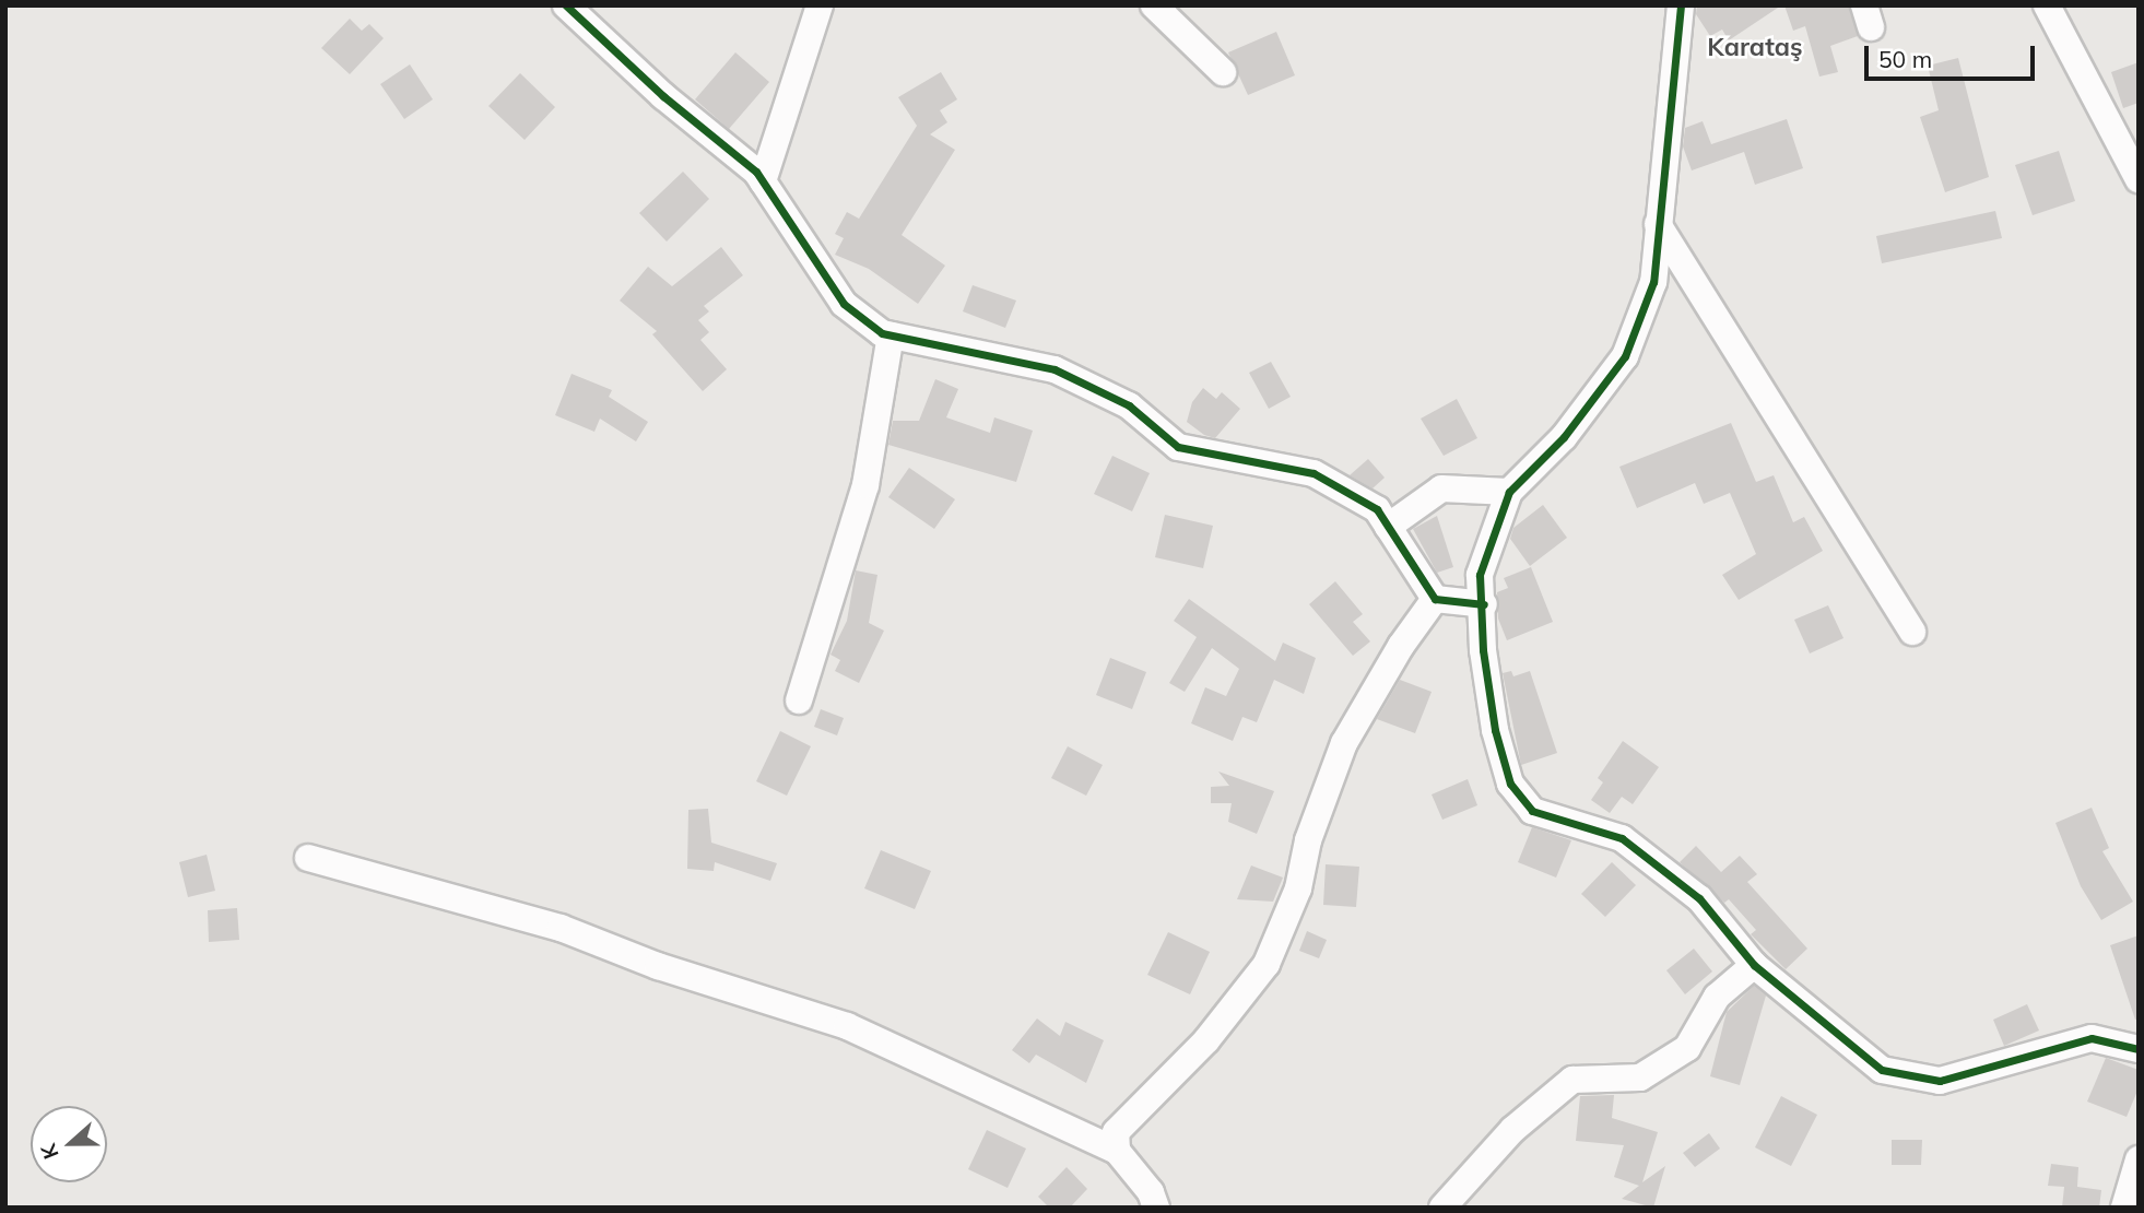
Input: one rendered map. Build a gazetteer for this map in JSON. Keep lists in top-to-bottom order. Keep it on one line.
{"districts":["Karataş"],"scale_bar":"50 m","north":"left"}
